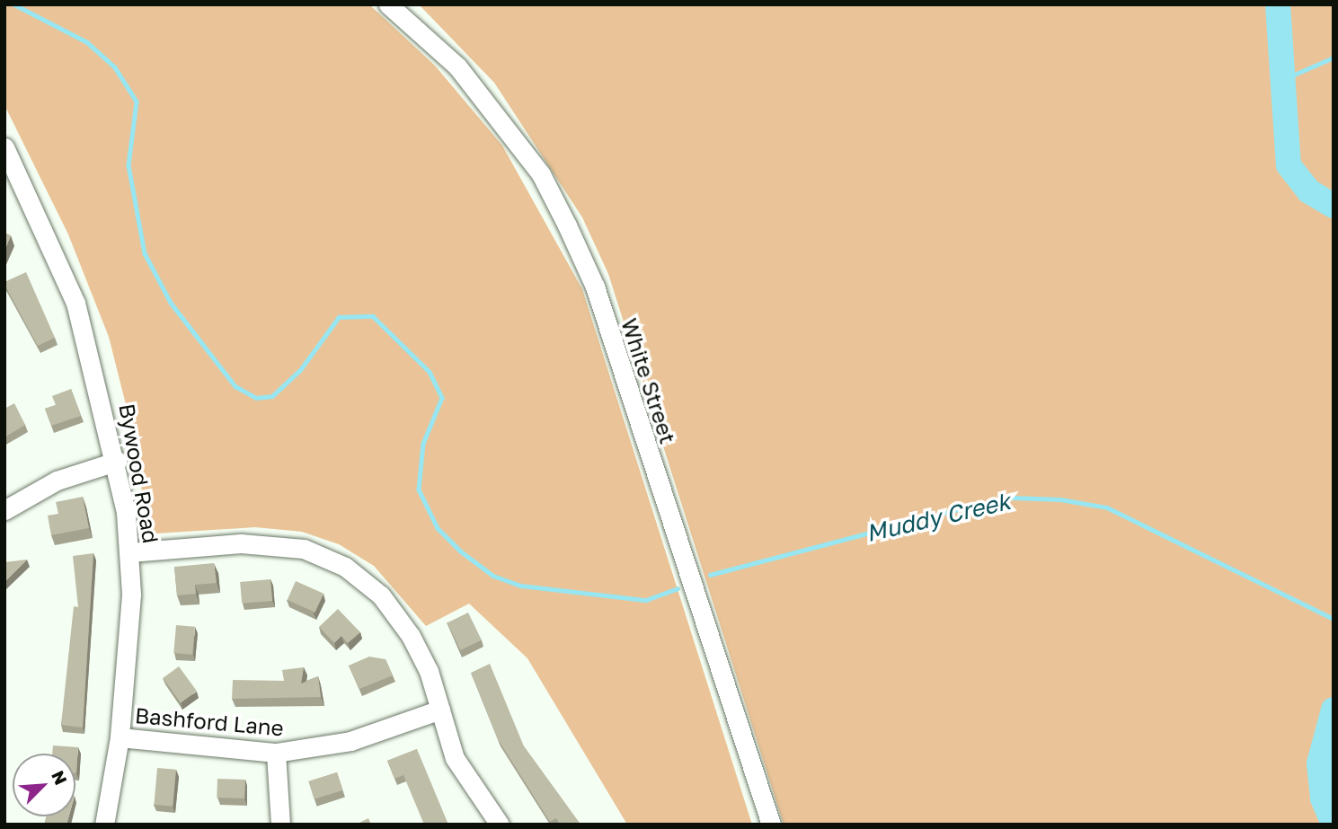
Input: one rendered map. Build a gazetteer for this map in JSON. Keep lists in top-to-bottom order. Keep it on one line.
{"streets":{"street":["White Street","Bywood Road","Bashford Lane"]},"crossings":[["Bywood Road","Bashford Lane"]],"water":["Muddy Creek"],"north":"top right"}
